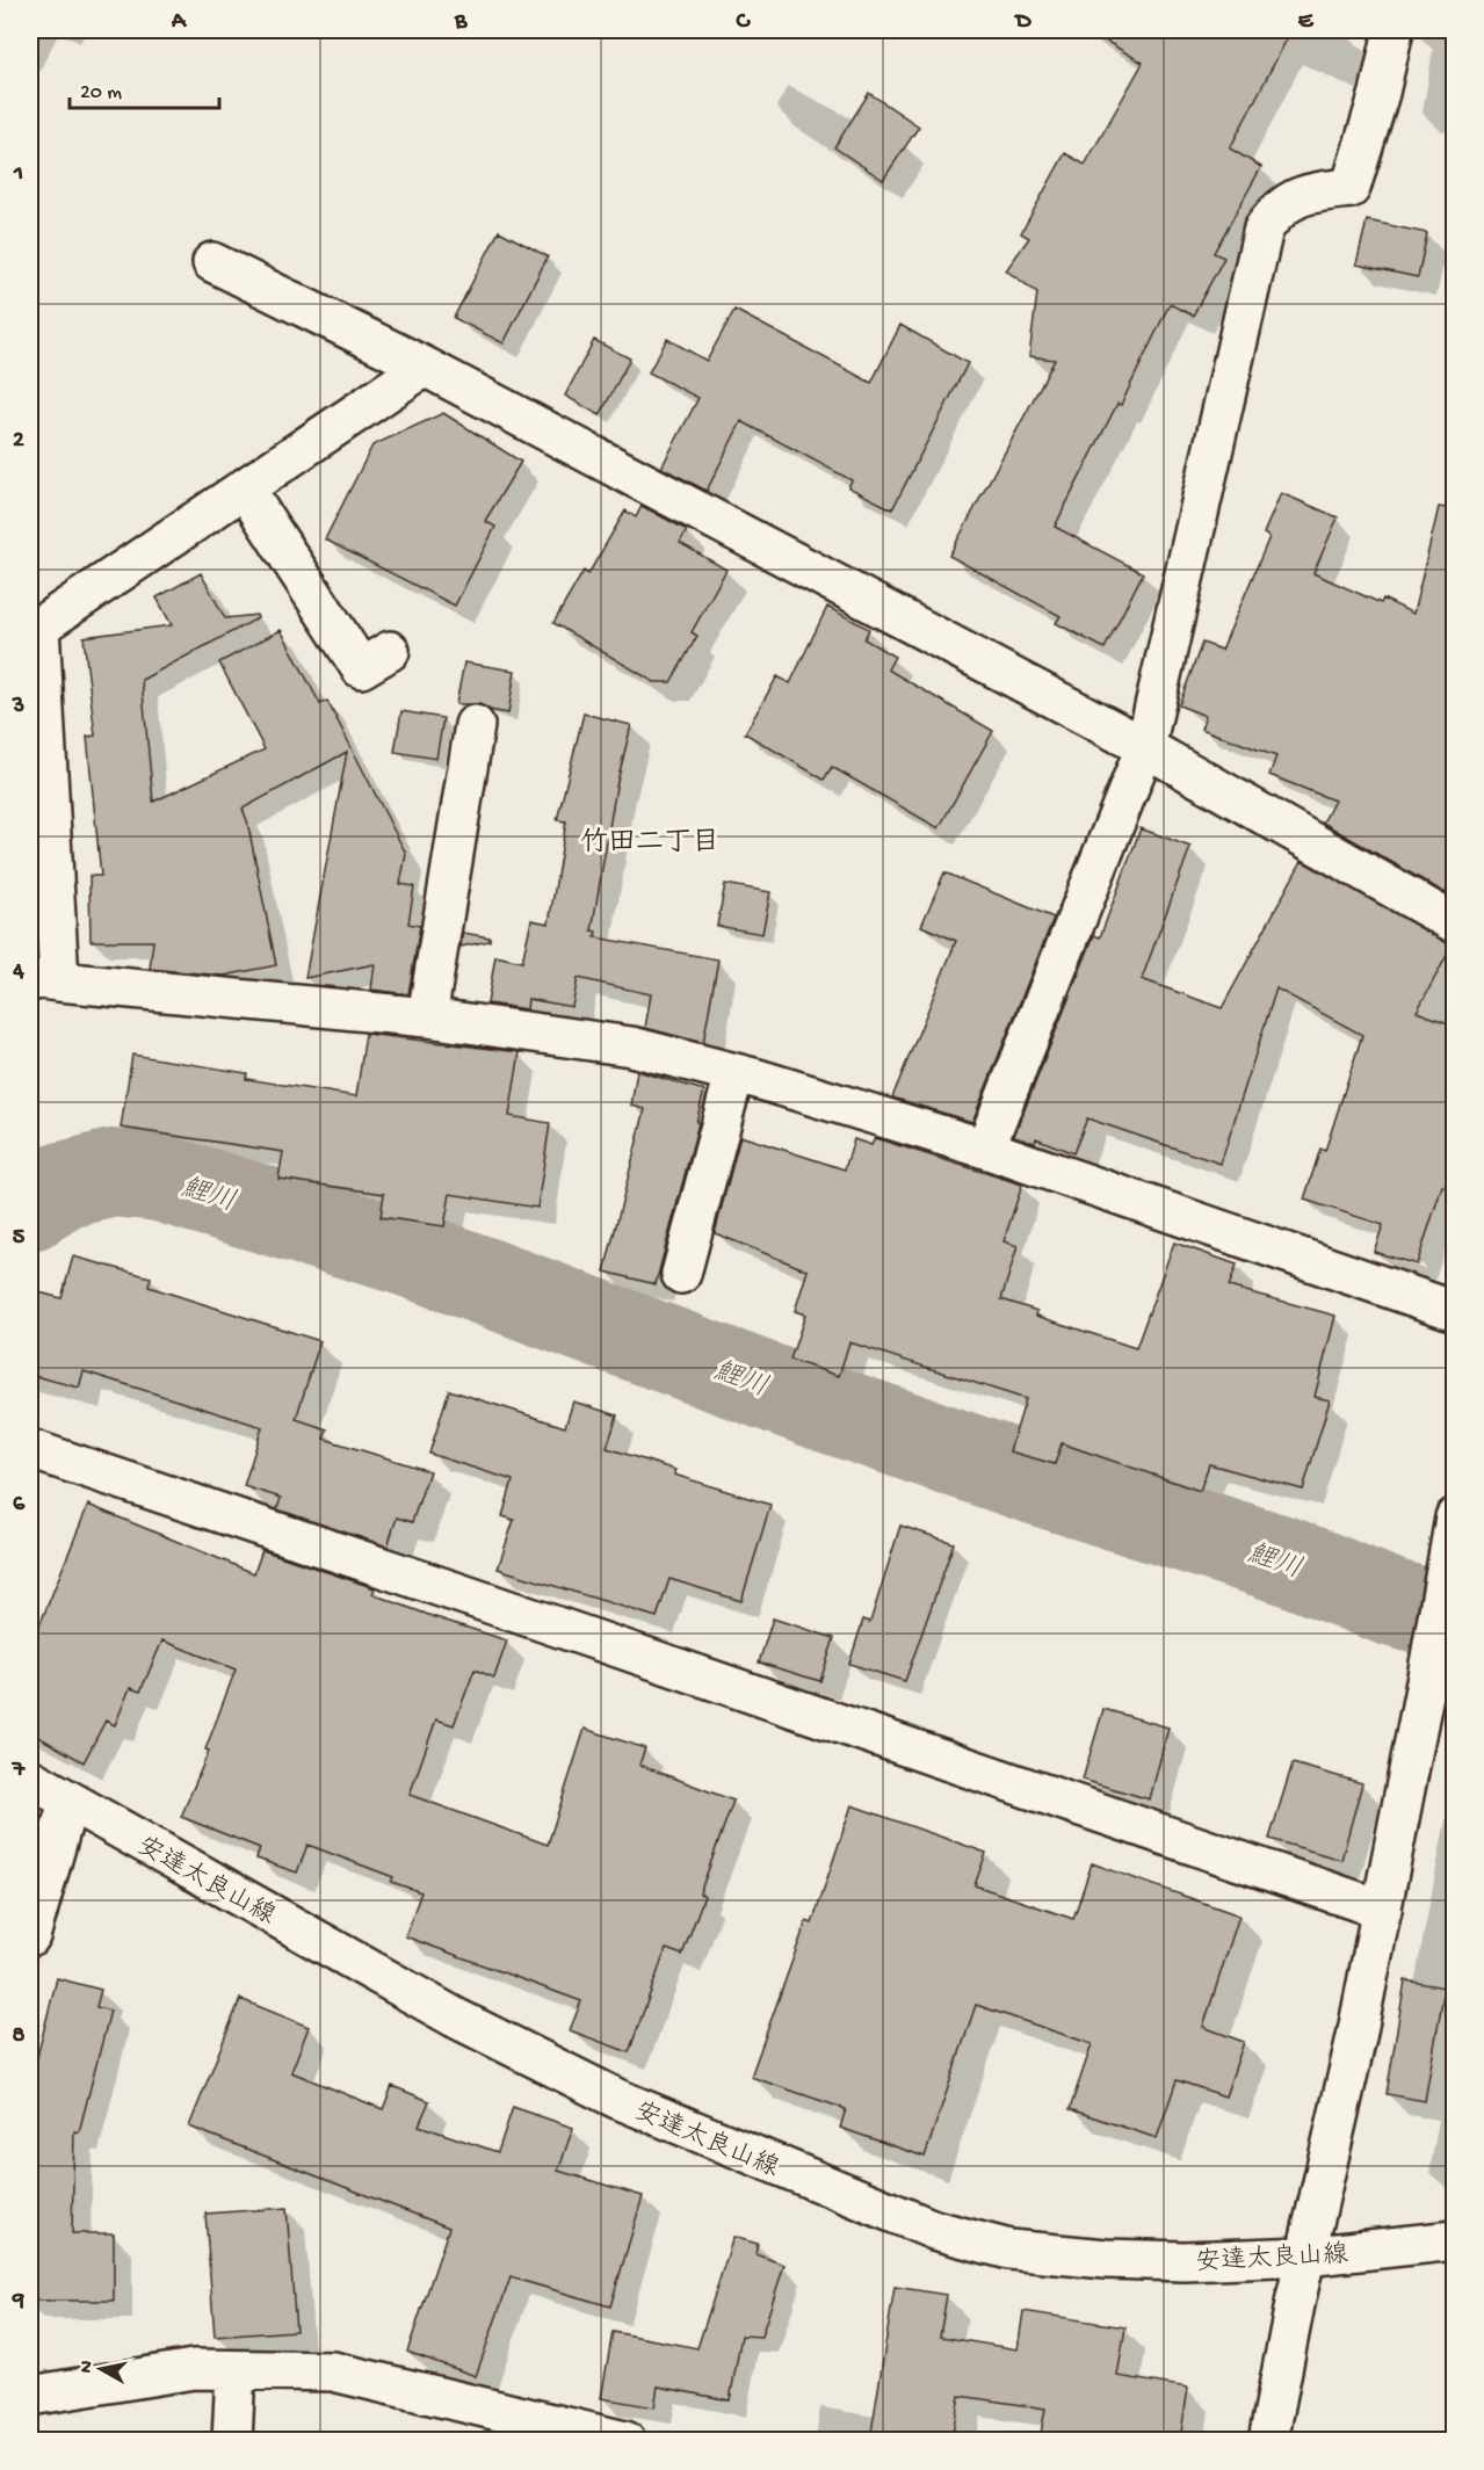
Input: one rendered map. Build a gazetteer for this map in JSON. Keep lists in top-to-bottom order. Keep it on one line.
{"streets":{"street":["安達太良山線"]},"districts":["竹田二丁目"],"water":["鯉川"],"scale_bar":"20 m","north":"left","grid":{"columns":["A","B","C","D","E"],"rows":["1","2","3","4","5","6","7","8","9"]}}
